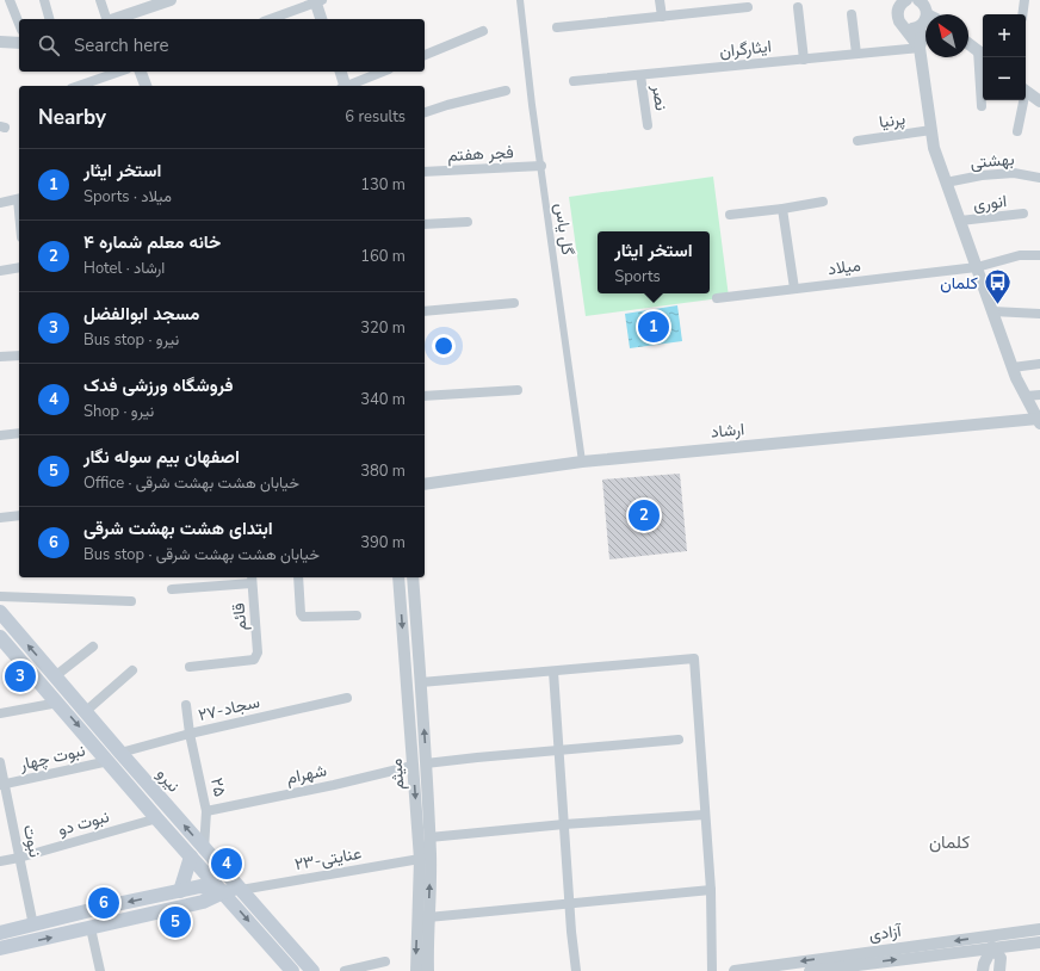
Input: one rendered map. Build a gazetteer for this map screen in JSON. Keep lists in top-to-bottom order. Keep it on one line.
{"streets":{"main road":["نیرو"],"street":["ایثارگران","نصر","پرنیا","فجر هفتم","بهشتی","انوری","گل یاس","میلاد","ارشاد","قائم","۲۷-سجاد","نبوت چهار","شهرام","میثم","۲۵","نبوت دو","نبوت","۲۳-عنایتی","آزادی"]},"crossings":[["ایثارگران","نصر"],["فجر هفتم","گل یاس"],["گل یاس","ارشاد"],["۲۷-سجاد","نبوت چهار"],["۲۷-سجاد","نیرو"],["۲۷-سجاد","۲۵"],["نبوت چهار","نیرو"],["نبوت چهار","نبوت"],["شهرام","میثم"],["شهرام","۲۵"],["میثم","۲۳-عنایتی"],["نیرو","۲۵"],["نیرو","نبوت دو"],["نیرو","۲۳-عنایتی"],["نبوت دو","نبوت"]],"districts":["کلمان"],"places":{"bus stop":["کلمان"]},"north":"top left","page":{"map_buttons":["+","−"],"search":"Search here","heading":["Nearby","6 results"],"list":[{"mark":"1","name":"استخر ایثار","note":"Sports · میلاد","value":"130 m"},{"mark":"2","name":"خانه معلم شماره ۴","note":"Hotel · ارشاد","value":"160 m"},{"mark":"3","name":"مسجد ابوالفضل","note":"Bus stop · نیرو","value":"320 m"},{"mark":"4","name":"فروشگاه ورزشی فدک","note":"Shop · نیرو","value":"340 m"},{"mark":"5","name":"اصفهان بیم سوله نگار","note":"Office · خیابان هشت بهشت شرقی","value":"380 m"},{"mark":"6","name":"ابتدای هشت بهشت شرقی","note":"Bus stop · خیابان هشت بهشت شرقی","value":"390 m"}],"popup":["استخر ایثار","Sports"],"pins":["1","2","3","4","6","5"]}}
